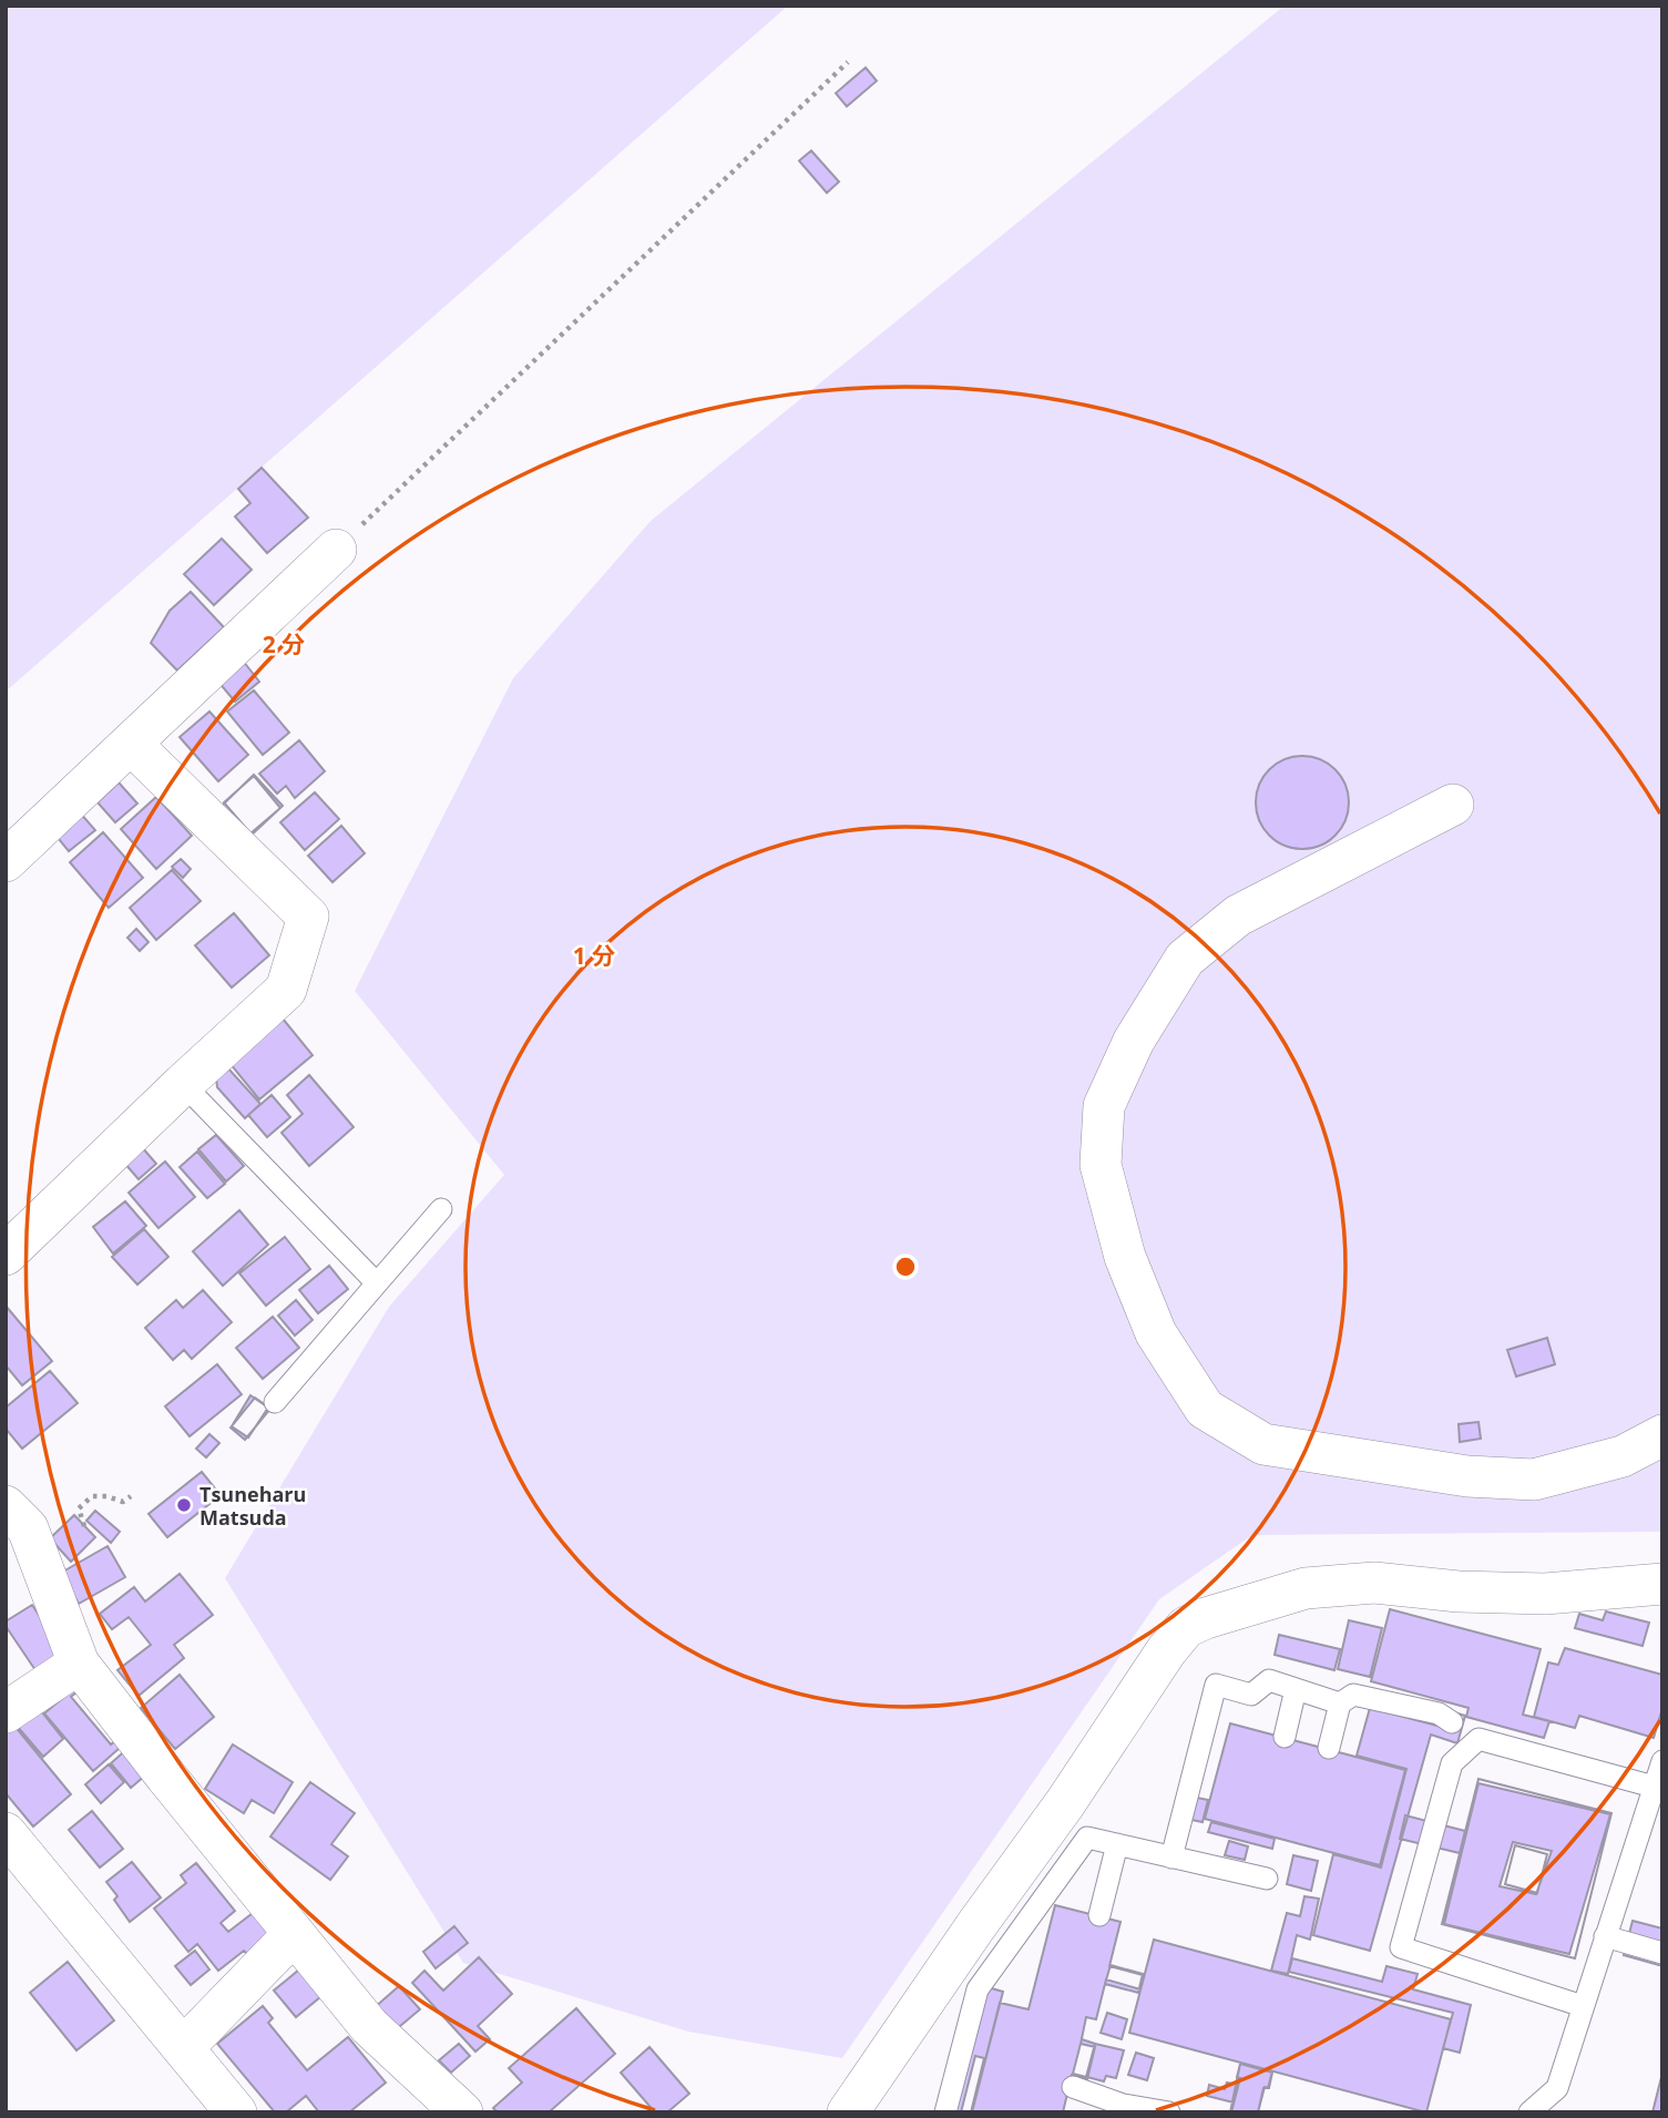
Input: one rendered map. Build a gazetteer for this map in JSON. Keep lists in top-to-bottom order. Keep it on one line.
{"places":["Tsuneharu Matsuda"],"rings":["2 分","1 分"]}
